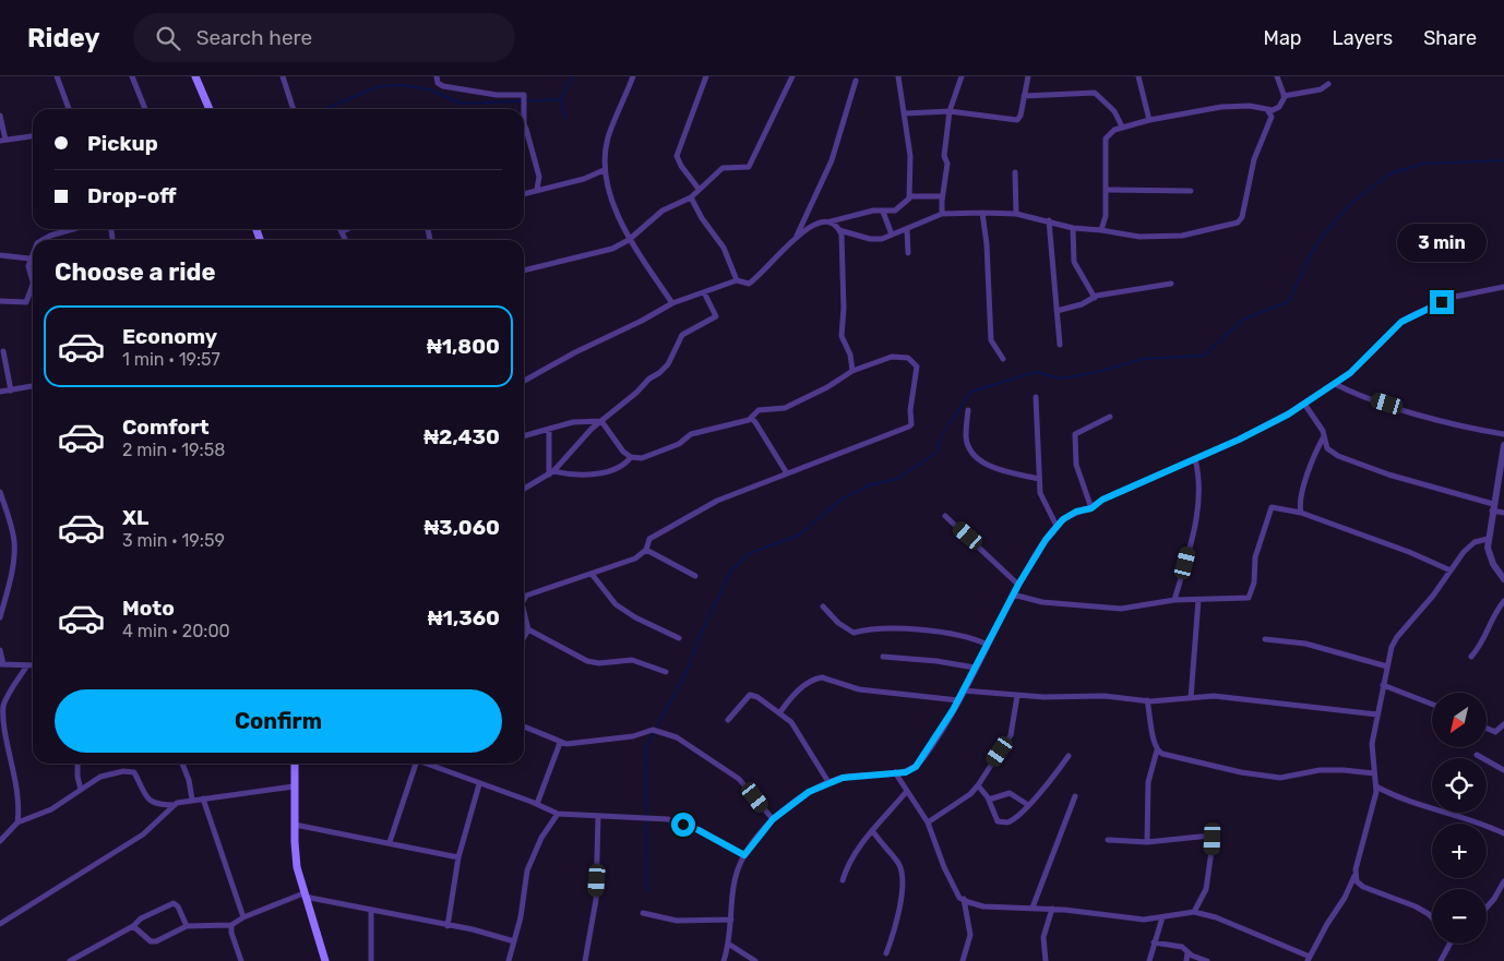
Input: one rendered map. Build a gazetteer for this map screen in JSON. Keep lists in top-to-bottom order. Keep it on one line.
{"north":"bottom left","page":{"header":"Ridey","search":"Search here","nav":["Map","Layers","Share"],"banner":["Pickup","Drop-off"],"bubble":"3 min","heading":"Choose a ride","list":[{"name":"Economy","note":"1 min · 19:57","value":"₦1,800"},{"name":"Comfort","note":"2 min · 19:58","value":"₦2,430"},{"name":"XL","note":"3 min · 19:59","value":"₦3,060"},{"name":"Moto","note":"4 min · 20:00","value":"₦1,360"}],"buttons":"Confirm","map_buttons":["+","−"]}}
